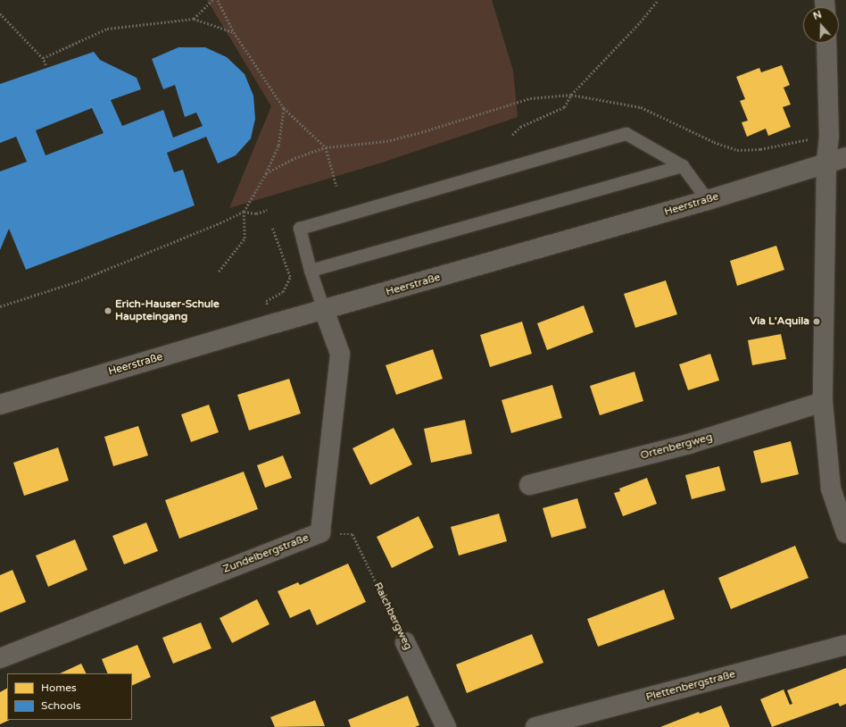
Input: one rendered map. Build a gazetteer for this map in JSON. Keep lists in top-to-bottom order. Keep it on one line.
{"streets":{"street":["Heerstraße","Ortenbergweg","Zundelbergstraße","Raichbergweg","Plettenbergstraße"]},"crossings":[["Heerstraße","Zundelbergstraße"],["Zundelbergstraße","Raichbergweg"]],"places":["Erich-Hauser-Schule Haupteingang","Via L'Aquila"],"legend":["Homes","Schools"],"north":"top"}
